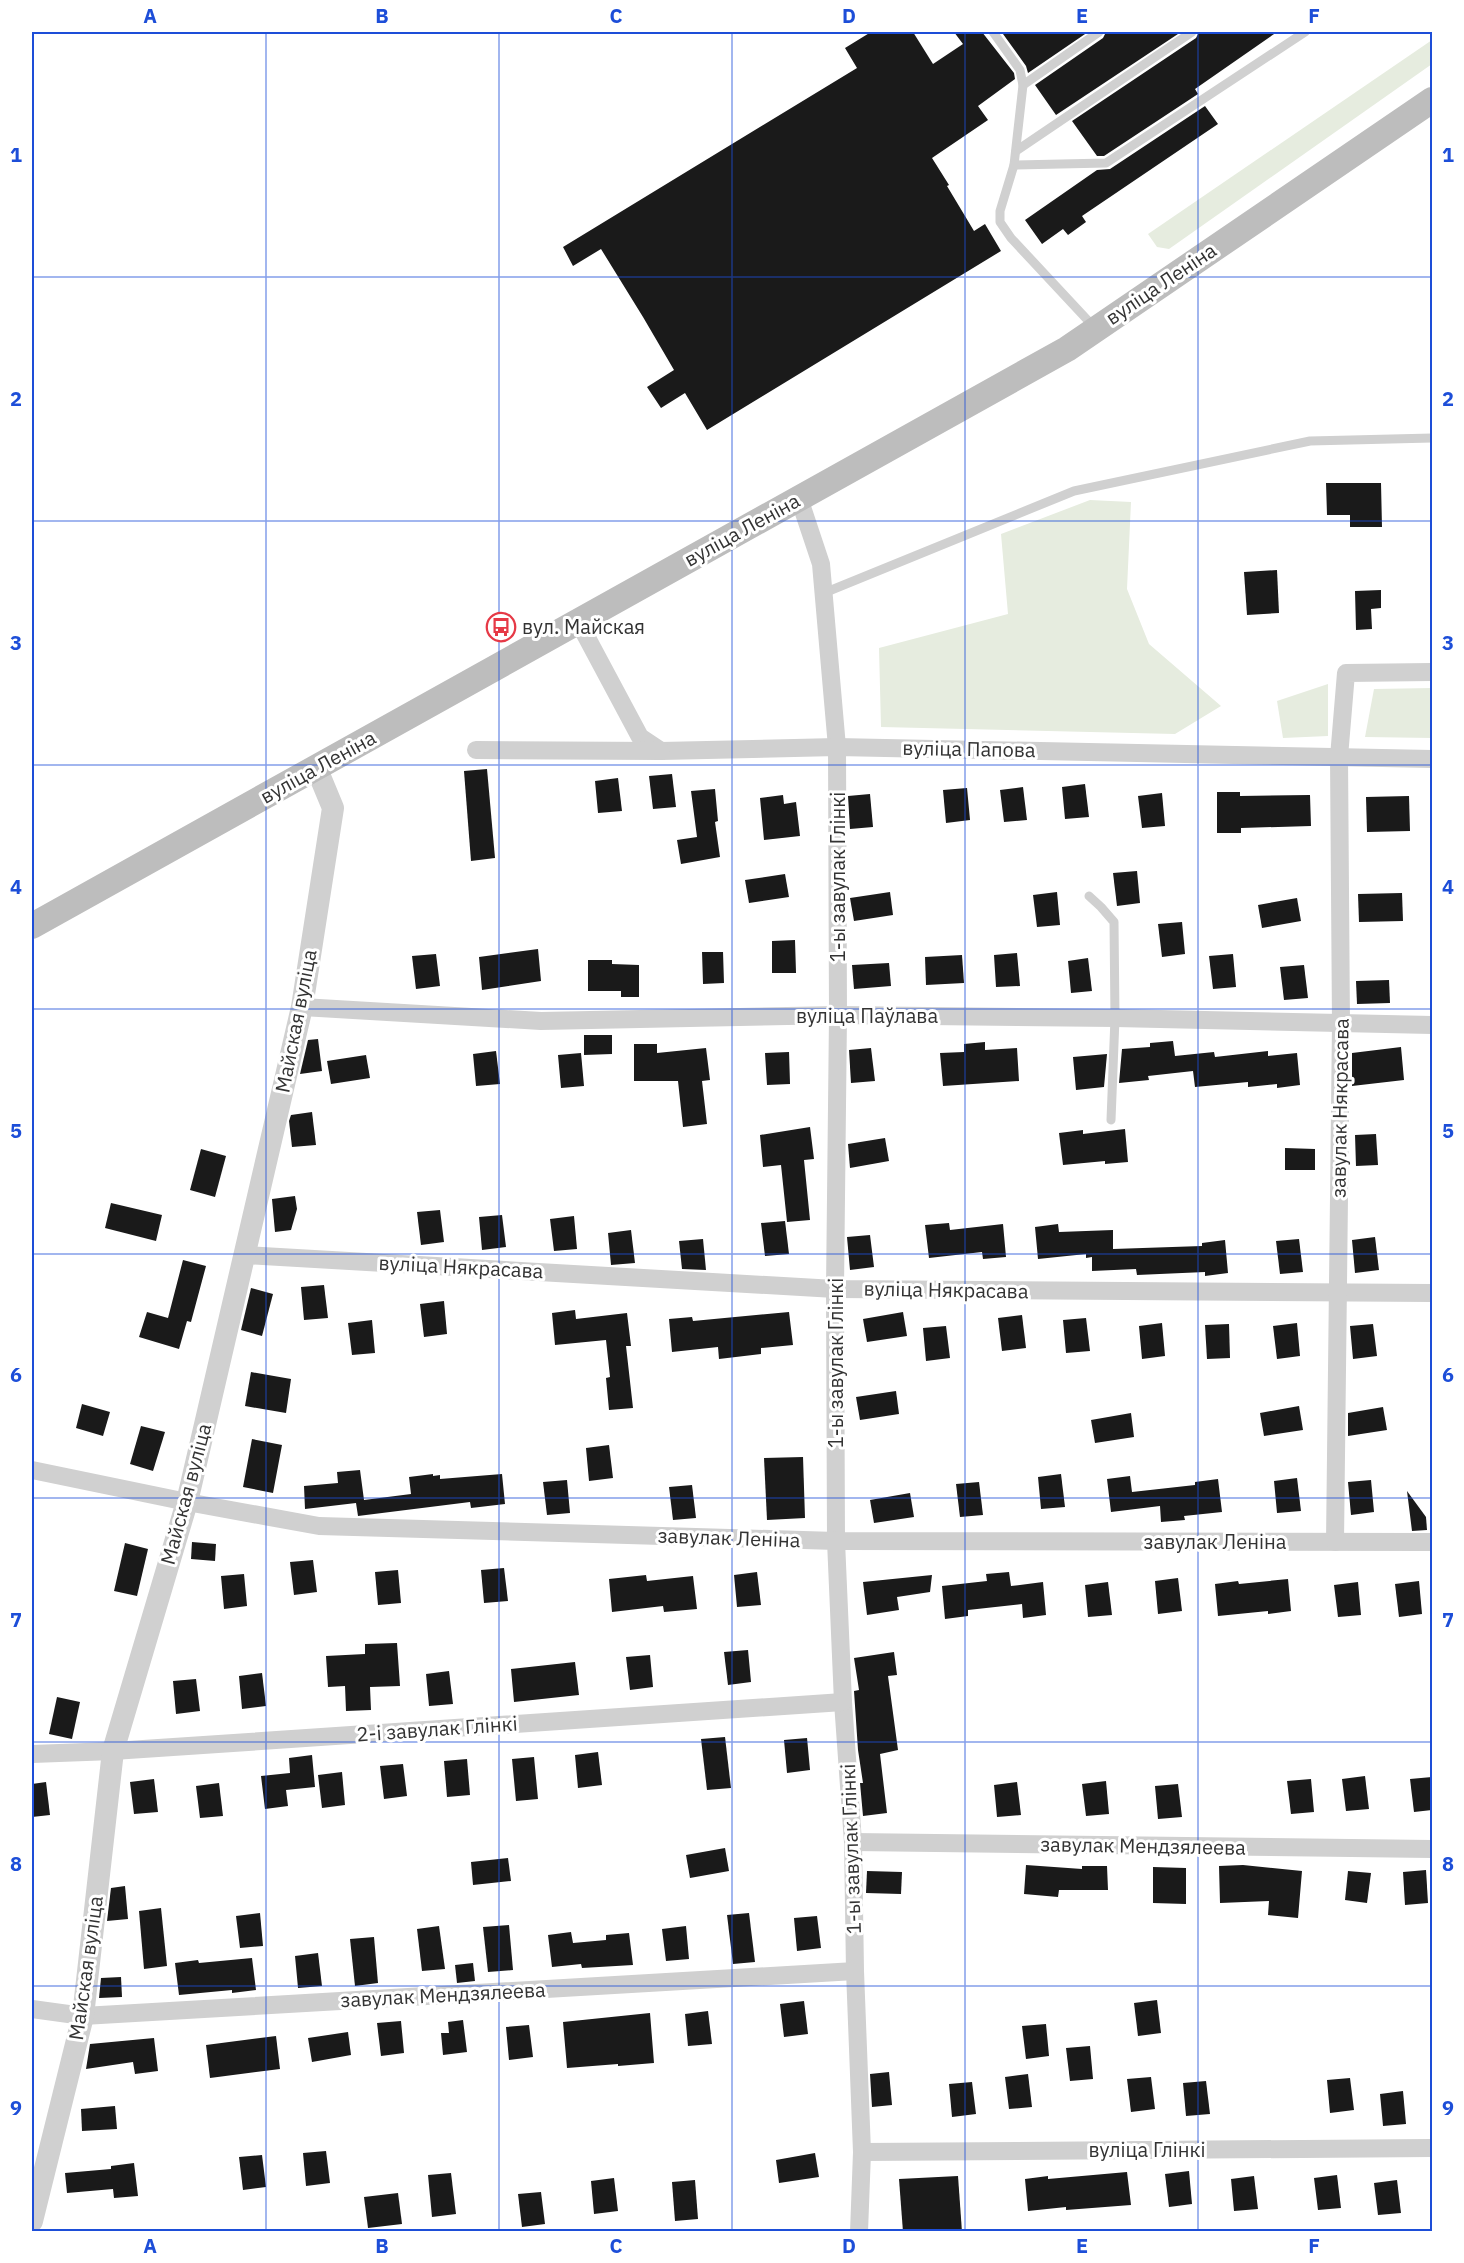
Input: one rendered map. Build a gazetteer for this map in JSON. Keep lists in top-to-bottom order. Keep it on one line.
{"streets":{"main road":["вуліца Леніна"],"street":["вуліца Папова","1-ы завулак Глінкі","вуліца Паўлава","Майская вуліца","завулак Някрасава","вуліца Някрасава","завулак Леніна","2-і завулак Глінкі","завулак Мендзялеева","вуліца Глінкі"]},"crossings":[["вуліца Леніна","1-ы завулак Глінкі"],["вуліца Леніна","Майская вуліца"],["вуліца Папова","1-ы завулак Глінкі"],["вуліца Папова","завулак Някрасава"],["1-ы завулак Глінкі","вуліца Паўлава"],["1-ы завулак Глінкі","вуліца Някрасава"],["1-ы завулак Глінкі","завулак Леніна"],["1-ы завулак Глінкі","2-і завулак Глінкі"],["1-ы завулак Глінкі","завулак Мендзялеева"],["1-ы завулак Глінкі","вуліца Глінкі"],["вуліца Паўлава","Майская вуліца"],["вуліца Паўлава","завулак Някрасава"],["Майская вуліца","вуліца Някрасава"],["Майская вуліца","завулак Леніна"],["Майская вуліца","2-і завулак Глінкі"],["Майская вуліца","завулак Мендзялеева"],["завулак Някрасава","вуліца Някрасава"],["завулак Някрасава","завулак Леніна"]],"places":{"bus stop":["вул. Майская"]},"grid":{"columns":["A","B","C","D","E","F"],"rows":["1","2","3","4","5","6","7","8","9"]}}
